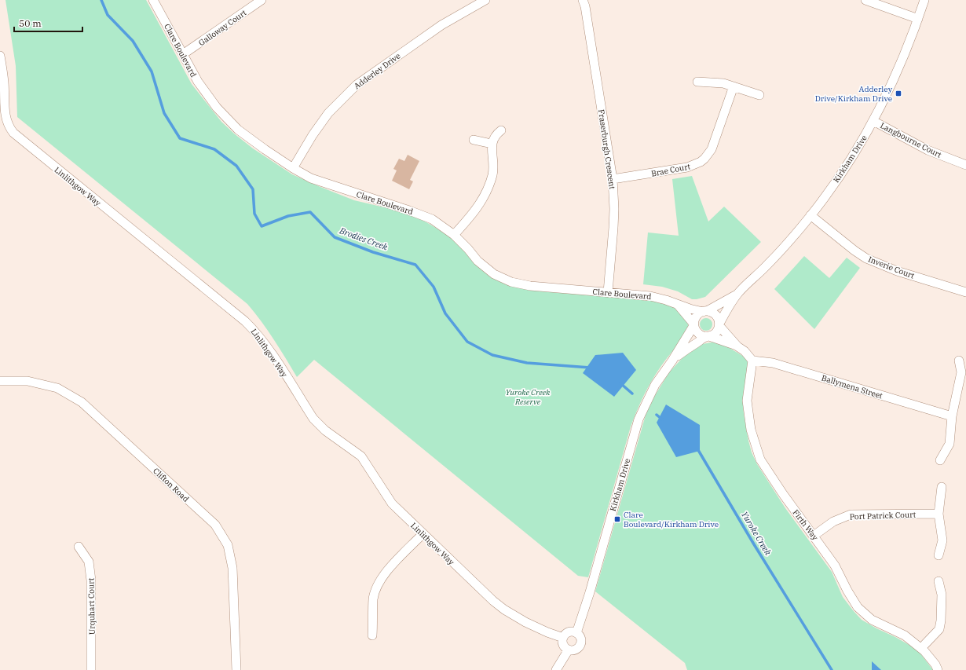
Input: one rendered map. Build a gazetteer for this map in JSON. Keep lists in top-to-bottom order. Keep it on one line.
{"streets":{"street":["Galloway Court","Clare Boulevard","Adderley Drive","Langbourne Court","Fraserburgh Crescent","Kirkham Drive","Brae Court","Linlithgow Way","Inverie Court","Ballymena Street","Clifton Road","Port Patrick Court","Firth Way","Urquhart Court"]},"crossings":[["Galloway Court","Clare Boulevard"],["Clare Boulevard","Adderley Drive"],["Clare Boulevard","Fraserburgh Crescent"],["Clare Boulevard","Kirkham Drive"],["Langbourne Court","Kirkham Drive"],["Fraserburgh Crescent","Brae Court"],["Kirkham Drive","Linlithgow Way"],["Kirkham Drive","Inverie Court"],["Ballymena Street","Firth Way"],["Port Patrick Court","Firth Way"]],"water":["Brodies Creek","Yuroke Creek"],"parks":["Yuroke Creek Reserve"],"places":{"transit":["Adderley Drive/Kirkham Drive","Clare Boulevard/Kirkham Drive"]},"scale_bar":"50 m"}
